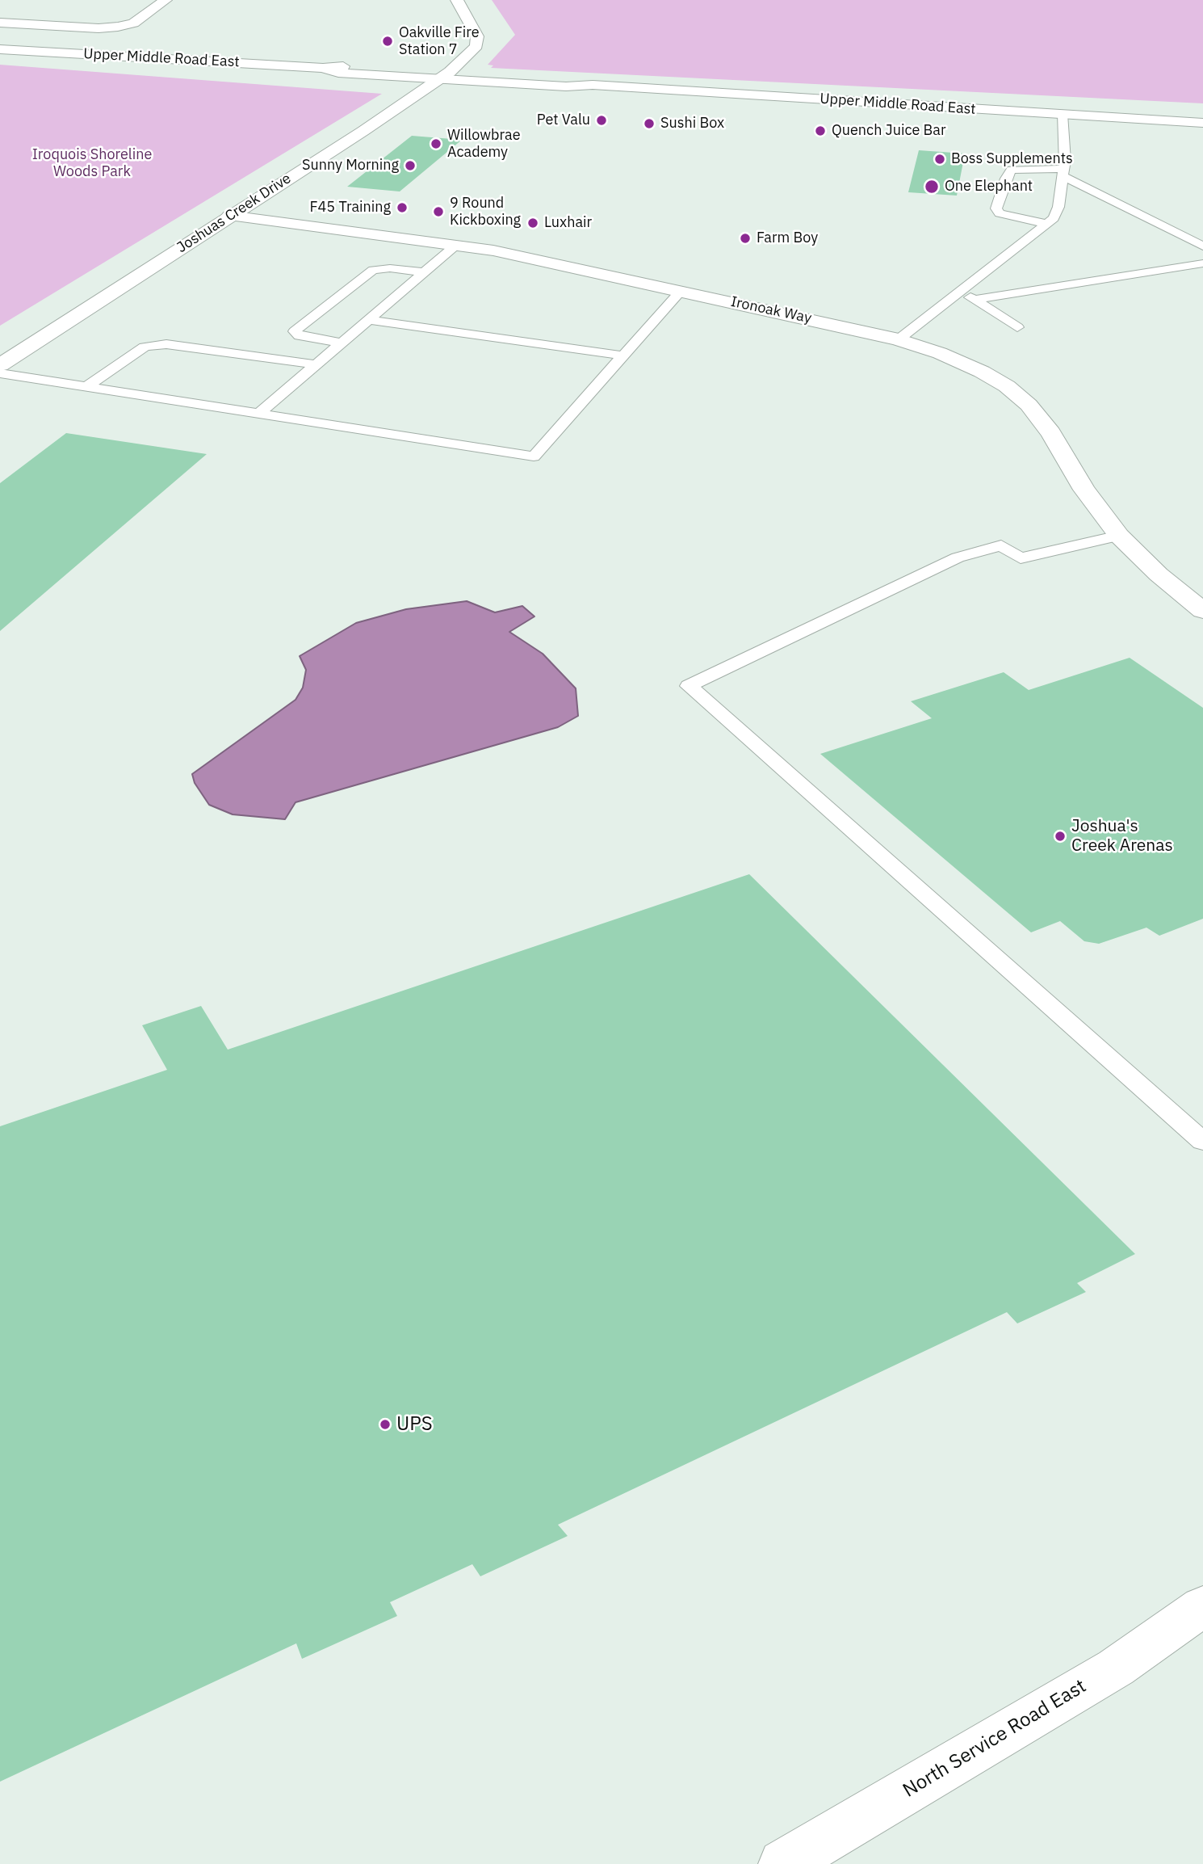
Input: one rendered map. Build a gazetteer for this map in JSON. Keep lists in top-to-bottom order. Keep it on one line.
{"streets":{"street":["Upper Middle Road East","Joshuas Creek Drive","Ironoak Way","North Service Road East"]},"crossings":[["Upper Middle Road East","Joshuas Creek Drive"],["Joshuas Creek Drive","Ironoak Way"]],"parks":["Iroquois Shoreline Woods Park"],"places":["Oakville Fire Station 7","Pet Valu","Sushi Box","Quench Juice Bar","Willowbrae Academy","Boss Supplements","Sunny Morning","One Elephant","F45 Training","9 Round Kickboxing","Luxhair","Farm Boy","Joshua's Creek Arenas","UPS"]}
